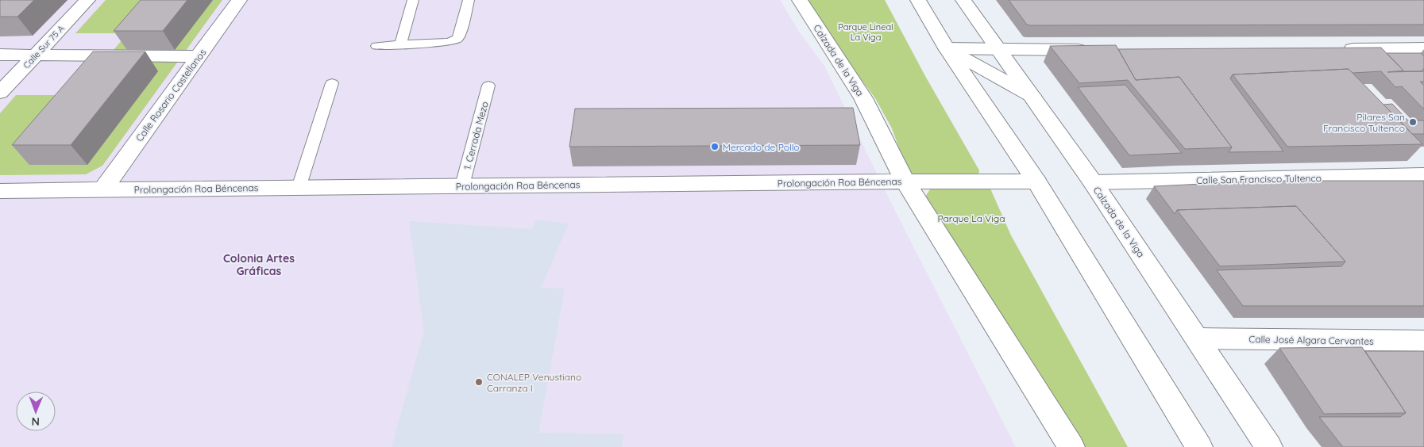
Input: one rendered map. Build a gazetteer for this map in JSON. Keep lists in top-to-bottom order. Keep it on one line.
{"streets":{"street":["Calle Sur 75 A","Calzada de la Viga","Calle Rosario Castellanos","Calle San Francisco Tultenco","Prolongación Roa Béncenas","Calle José Algara Cervantes"],"lane":["1. Cerrada Mezo"]},"crossings":[["Calzada de la Viga","Calle San Francisco Tultenco"],["Calzada de la Viga","Prolongación Roa Béncenas"],["Calzada de la Viga","Calle José Algara Cervantes"],["Calle Rosario Castellanos","Prolongación Roa Béncenas"],["1. Cerrada Mezo","Prolongación Roa Béncenas"]],"districts":["Colonia Artes Gráficas"],"parks":["Parque Lineal La Viga","Parque La Viga"],"places":["Pilares San Francisco Tultenco","Mercado de Pollo","CONALEP Venustiano Carranza I"],"north":"bottom"}
